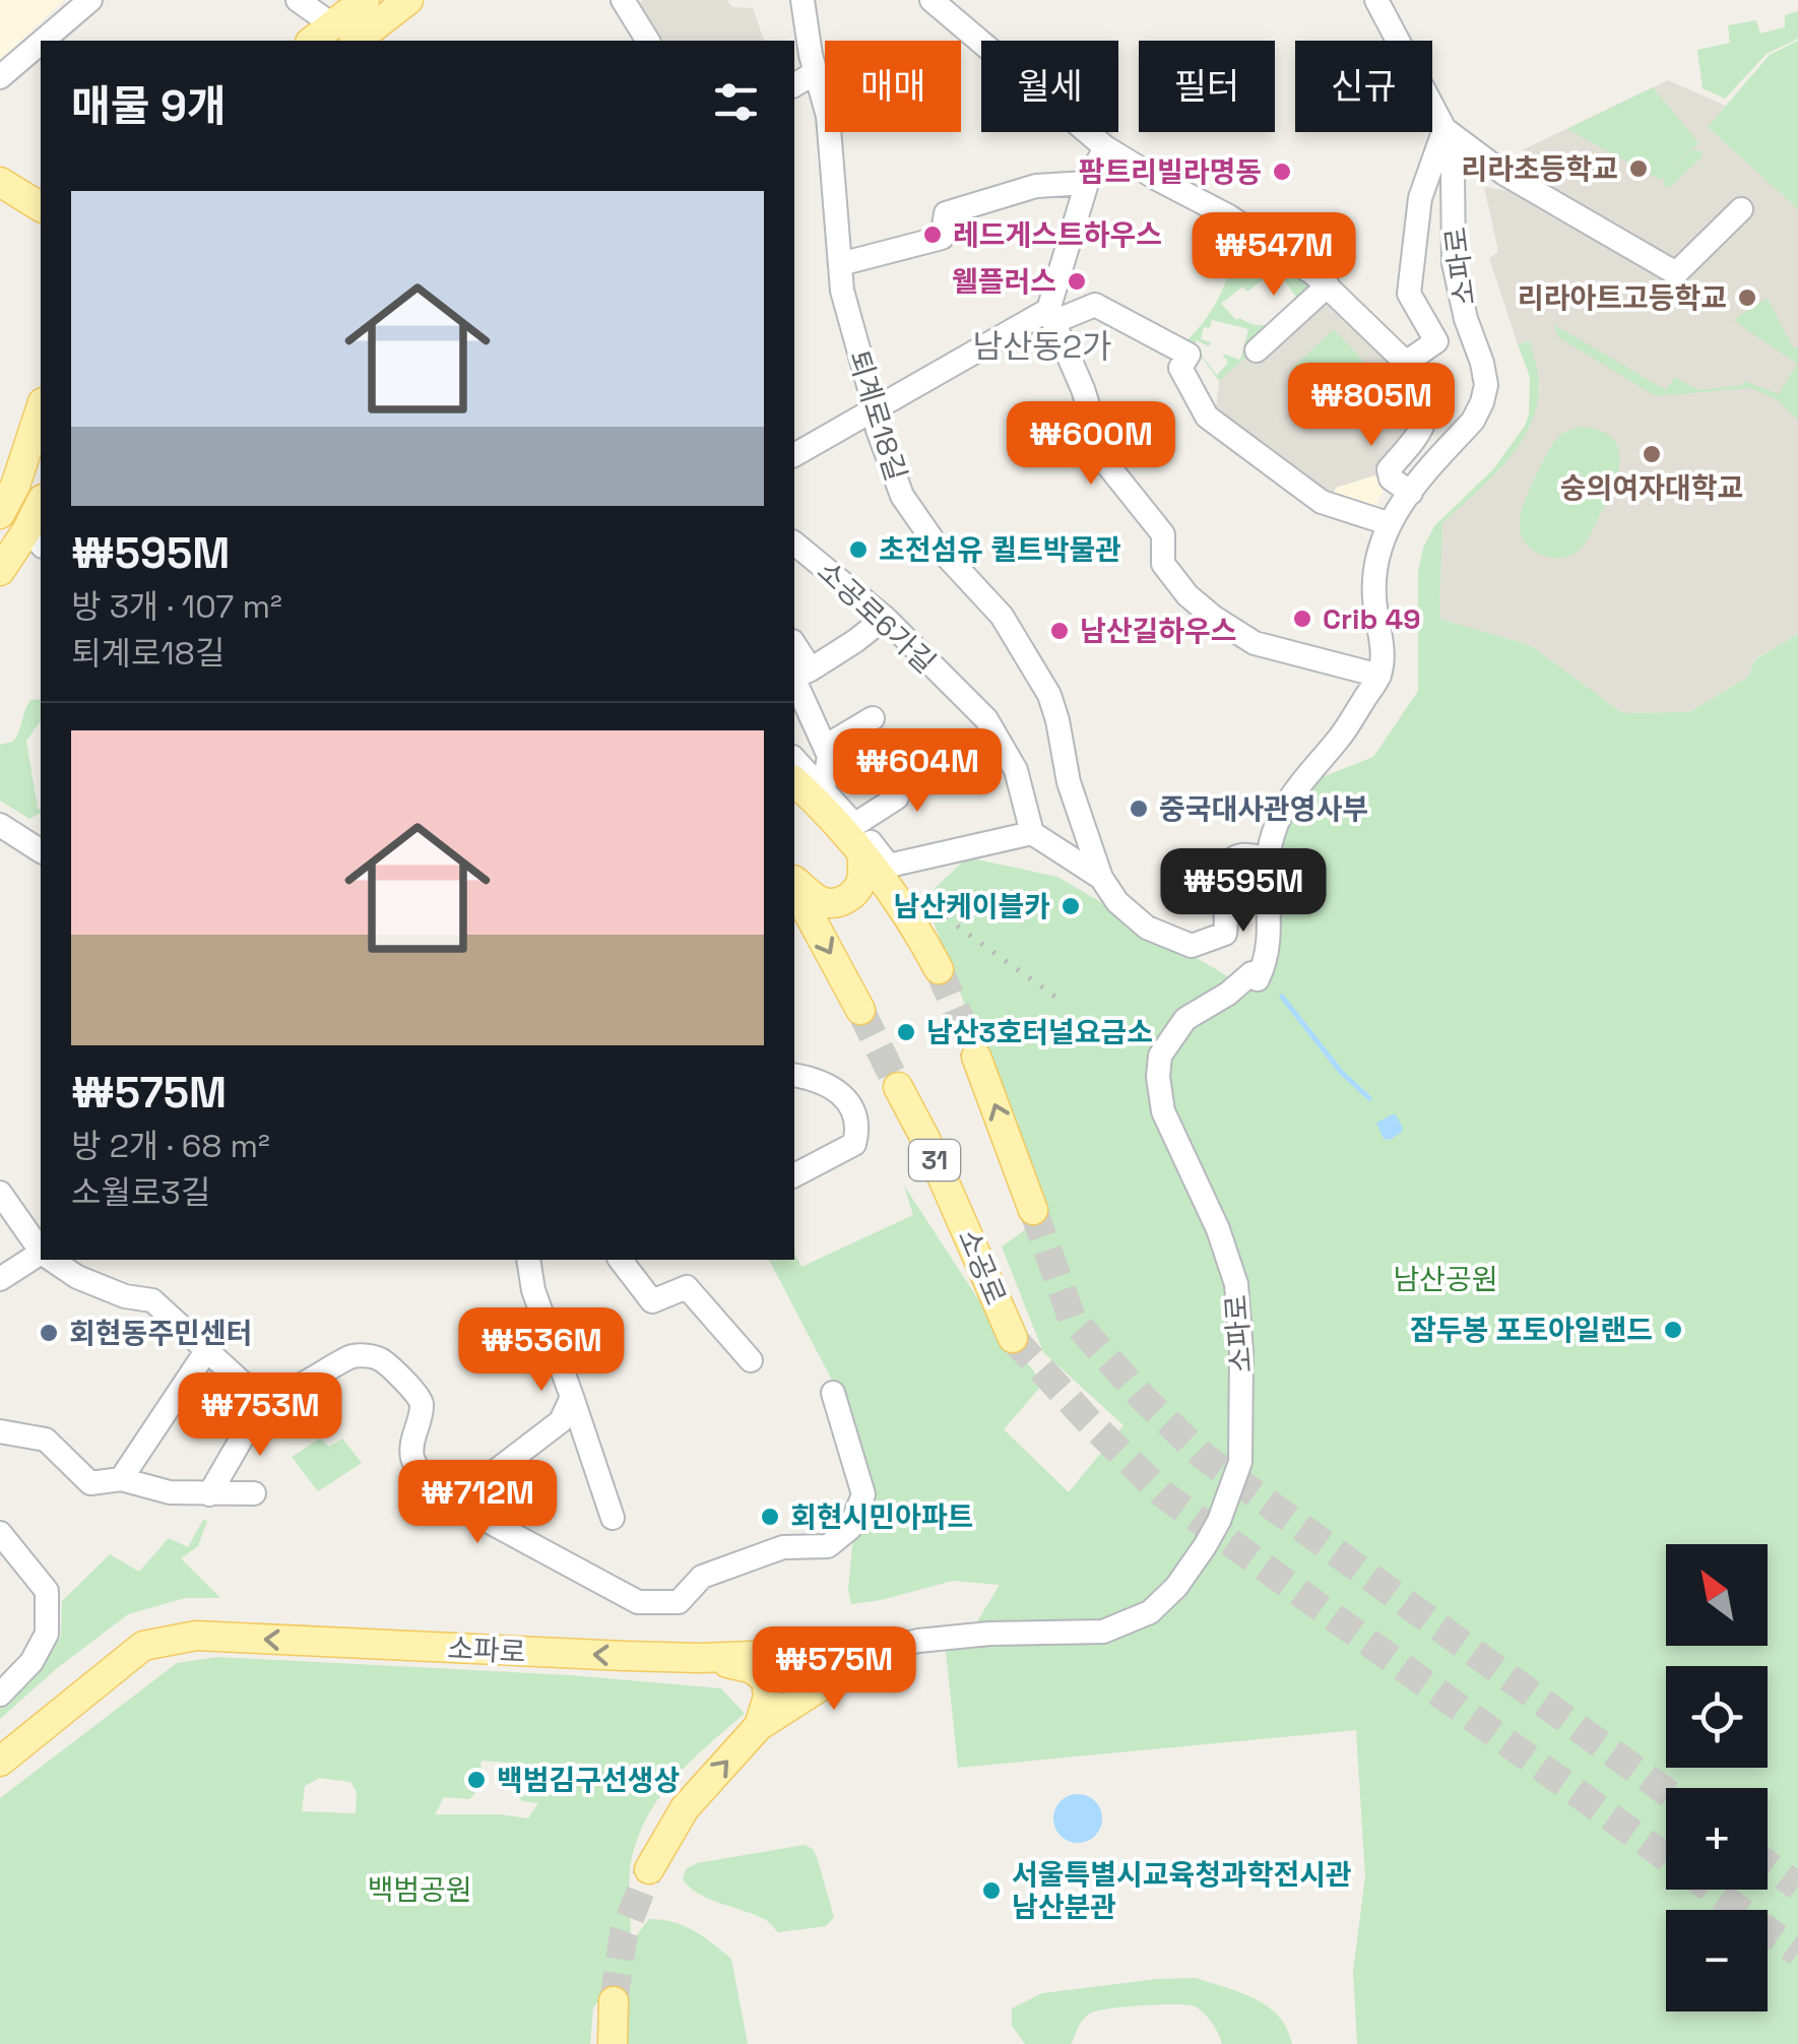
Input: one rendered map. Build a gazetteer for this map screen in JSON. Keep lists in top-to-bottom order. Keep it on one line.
{"streets":{"main road":["소파로","31","소공로"],"street":["퇴계로18길","소공로6가길"]},"crossings":[["소파로","퇴계로18길"]],"districts":["남산동2가"],"parks":["남산공원","백범공원"],"places":["리라초등학교","팜트리빌라명동","레드게스트하우스","웰플러스","리라아트고등학교","숭의여자대학교","초전섬유 퀼트박물관","Crib 49","남산길하우스","중국대사관영사부","남산케이블카","남산3호터널요금소","잠두봉 포토아일랜드","회현동주민센터","회현시민아파트","백범김구선생상","서울특별시교육청과학전시관 남산분관"],"north":"top left","page":{"chip":["매매","월세","필터","신규"],"heading":"매물 9개","list":[{"name":"₩595M","note":"방 3개 · 107 m² · 퇴계로18길"},{"name":"₩575M","note":"방 2개 · 68 m² · 소월로3길"}],"price":["₩547M","₩805M","₩600M","₩604M","₩595M","₩536M","₩753M","₩712M","₩575M"],"map_buttons":["+","−"]}}
